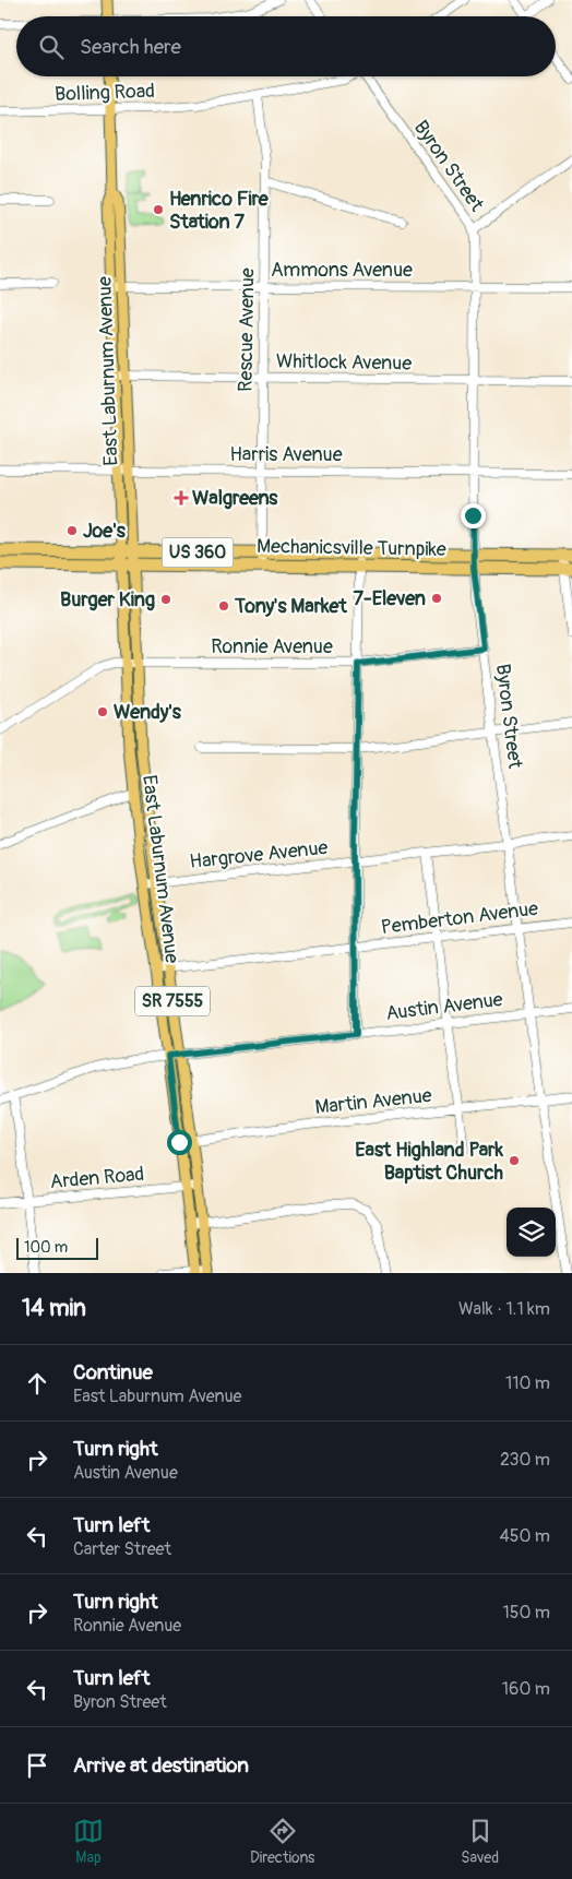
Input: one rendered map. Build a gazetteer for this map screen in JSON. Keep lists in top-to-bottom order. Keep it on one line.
{"streets":{"highway":["Mechanicsville Turnpike","US 360"],"main road":["East Laburnum Avenue","SR 7555"],"street":["Bolling Road","Byron Street","Ammons Avenue","Rescue Avenue","Whitlock Avenue","Harris Avenue","Ronnie Avenue","Hargrove Avenue","Pemberton Avenue","Austin Avenue","Martin Avenue","Arden Road"]},"crossings":[["Bolling Road","Rescue Avenue"],["Bolling Road","East Laburnum Avenue"],["Byron Street","Ammons Avenue"],["Byron Street","Whitlock Avenue"],["Byron Street","Harris Avenue"],["Byron Street","Mechanicsville Turnpike"],["Byron Street","Ronnie Avenue"],["Byron Street","Hargrove Avenue"],["Byron Street","Pemberton Avenue"],["Byron Street","Austin Avenue"],["Byron Street","Martin Avenue"],["Ammons Avenue","Rescue Avenue"],["Ammons Avenue","East Laburnum Avenue"],["Rescue Avenue","Whitlock Avenue"],["Rescue Avenue","Harris Avenue"],["Rescue Avenue","Mechanicsville Turnpike"],["Whitlock Avenue","East Laburnum Avenue"],["East Laburnum Avenue","Harris Avenue"],["East Laburnum Avenue","Mechanicsville Turnpike"],["East Laburnum Avenue","Ronnie Avenue"],["East Laburnum Avenue","Hargrove Avenue"],["East Laburnum Avenue","Pemberton Avenue"],["East Laburnum Avenue","Austin Avenue"],["East Laburnum Avenue","Martin Avenue"],["East Laburnum Avenue","Arden Road"]],"places":{"other":["Henrico Fire Station 7","Joe's","7-Eleven","Burger King","Tony's Market","Wendy's","East Highland Park Baptist Church"],"health":["Walgreens"]},"scale_bar":"100 m","page":{"search":"Search here","scale":"100 m","heading":["14 min","Walk · 1.1 km"],"list":[["Continue","East Laburnum Avenue","110 m"],["Turn right","Austin Avenue","230 m"],["Turn left","Carter Street","450 m"],["Turn right","Ronnie Avenue","150 m"],["Turn left","Byron Street","160 m"],"Arrive at destination"],"nav":["Map","Directions","Saved"]}}
